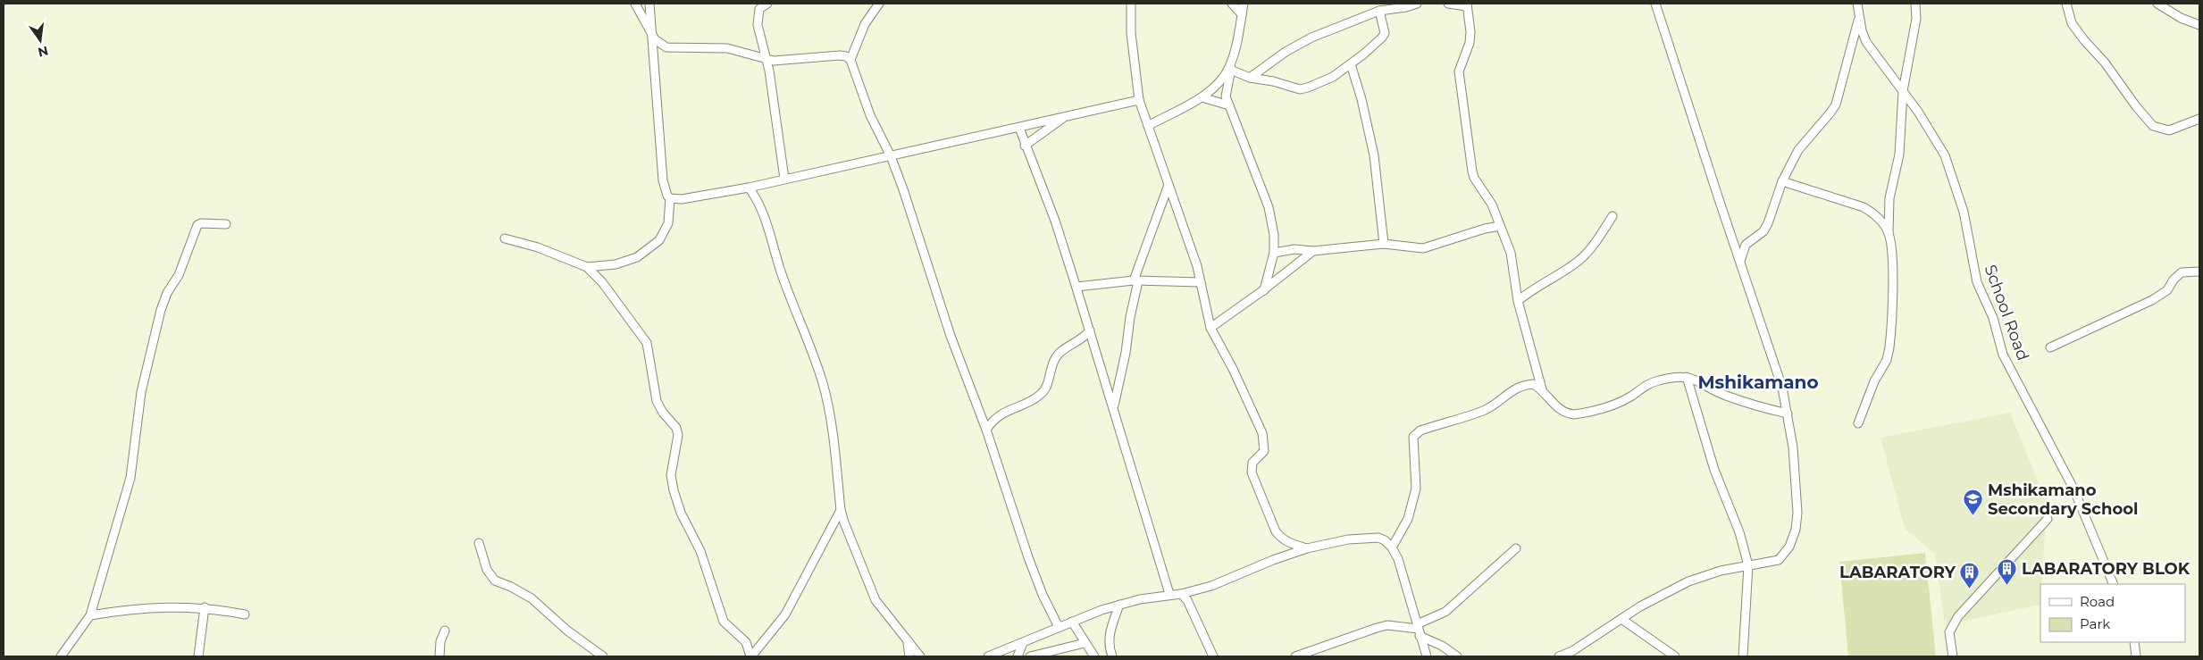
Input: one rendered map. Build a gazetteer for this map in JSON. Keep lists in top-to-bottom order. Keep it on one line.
{"streets":{"street":["School Road"]},"districts":["Mshikamano"],"places":{"school or university":["Mshikamano Secondary School"],"building":["LABARATORY BLOK","LABARATORY"]},"legend":["Road","Park"],"north":"bottom"}
